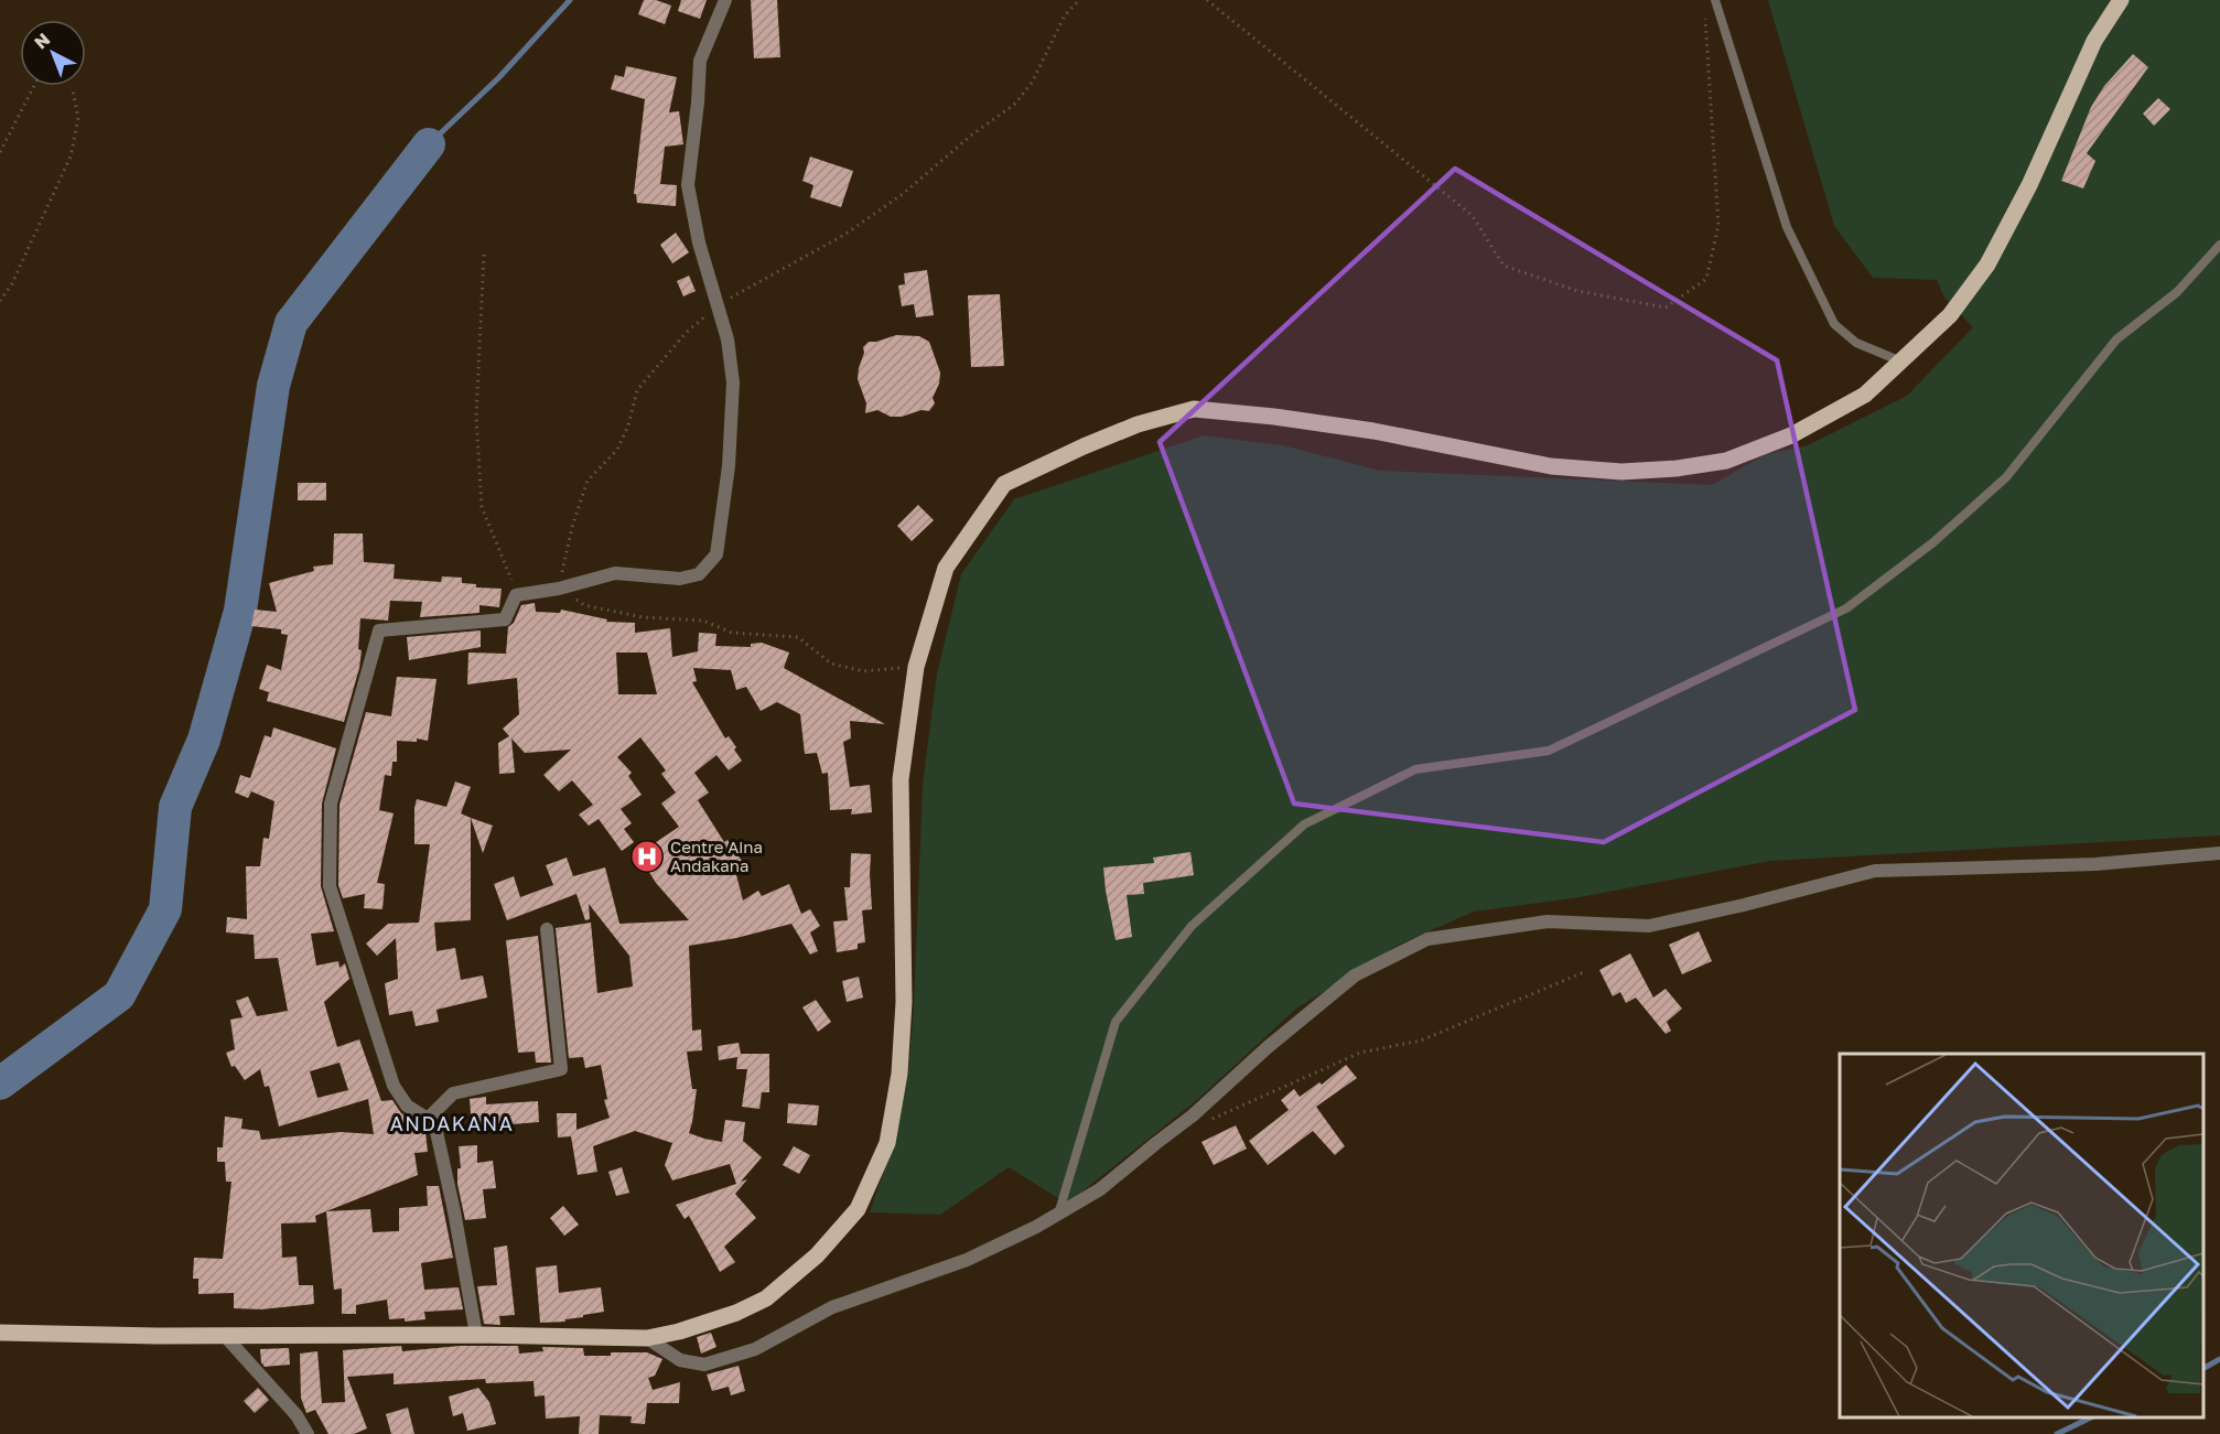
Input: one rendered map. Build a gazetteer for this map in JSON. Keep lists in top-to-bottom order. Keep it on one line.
{"districts":["ANDAKANA"],"places":{"hospital":["Centre Aina Andakana"]},"north":"top left"}
